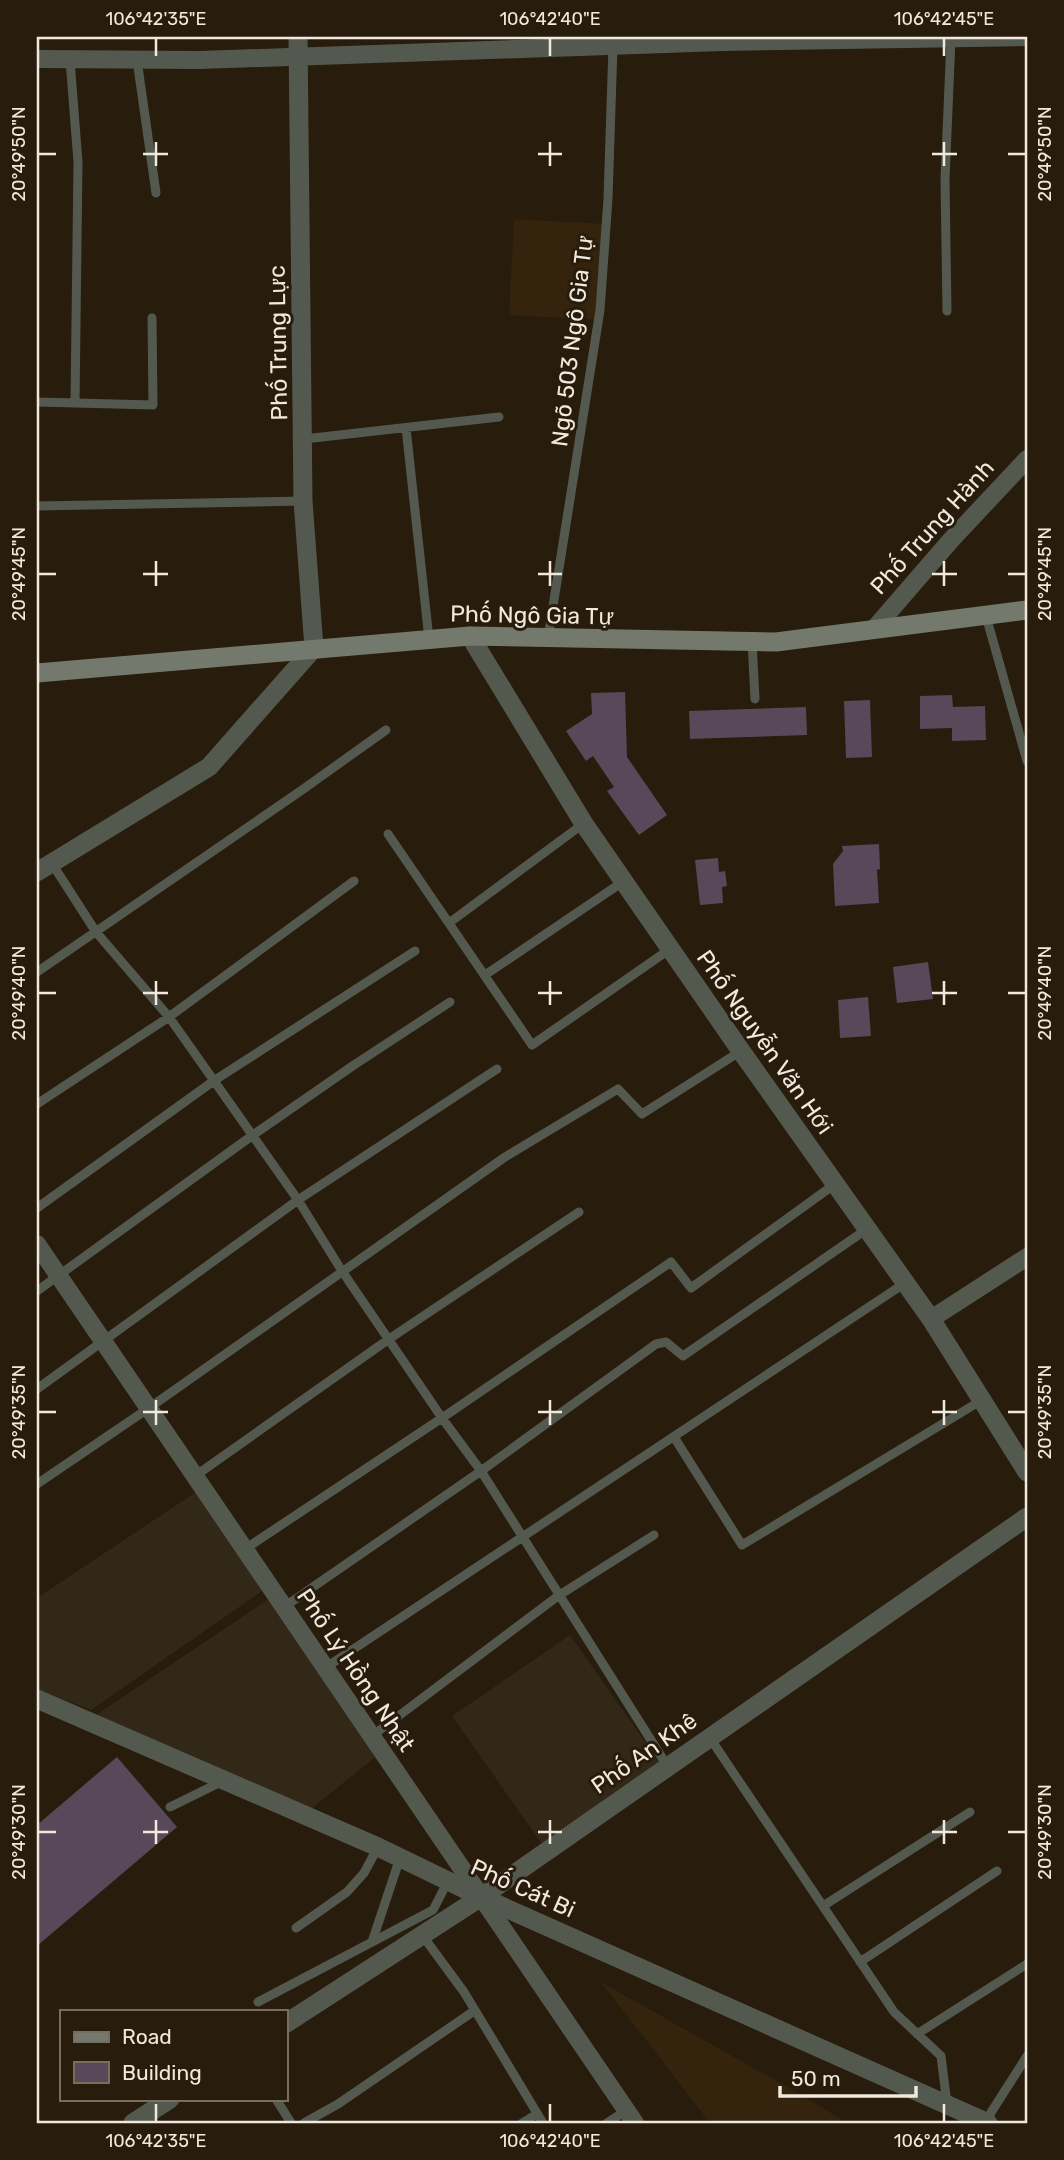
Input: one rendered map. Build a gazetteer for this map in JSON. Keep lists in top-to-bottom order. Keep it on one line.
{"streets":{"main road":["Phố Ngô Gia Tự"],"street":["Phố Trung Lực","Phố Trung Hành","Phố Nguyễn Văn Hới","Phố Lý Hồng Nhật","Phố An Khê","Phố Cát Bi"],"lane":["Ngõ 503 Ngô Gia Tự"]},"crossings":[["Ngõ 503 Ngô Gia Tự","Phố Ngô Gia Tự"],["Phố Trung Lực","Phố Ngô Gia Tự"],["Phố Trung Hành","Phố Ngô Gia Tự"],["Phố Ngô Gia Tự","Phố Nguyễn Văn Hới"],["Phố Lý Hồng Nhật","Phố An Khê"],["Phố Lý Hồng Nhật","Phố Cát Bi"],["Phố An Khê","Phố Cát Bi"]],"legend":["Road","Building"],"scale_bar":"50 m","coordinates":["106°42'35\"E","106°42'40\"E","106°42'45\"E","20°49'50\"N","20°49'45\"N","20°49'40\"N","20°49'35\"N","20°49'30\"N"]}
